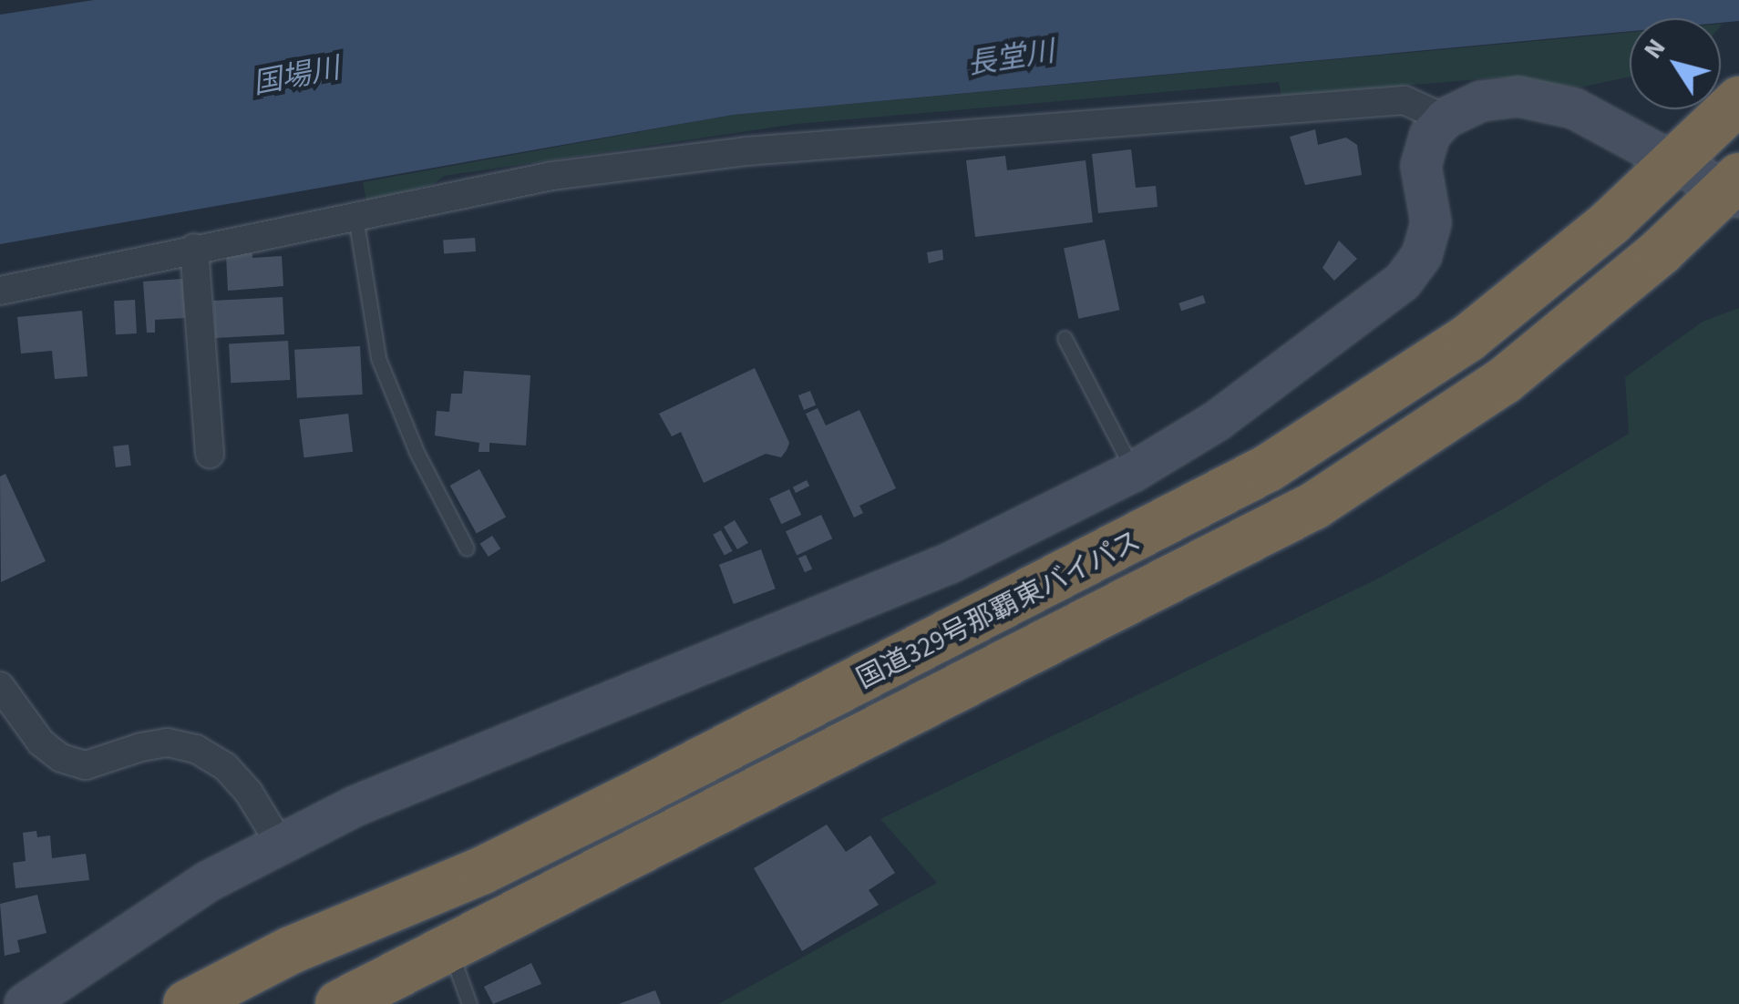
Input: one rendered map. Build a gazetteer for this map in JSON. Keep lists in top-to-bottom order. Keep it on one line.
{"streets":{"highway":["国道329号那覇東バイパス"]},"water":["長堂川","国場川"],"north":"top left"}
